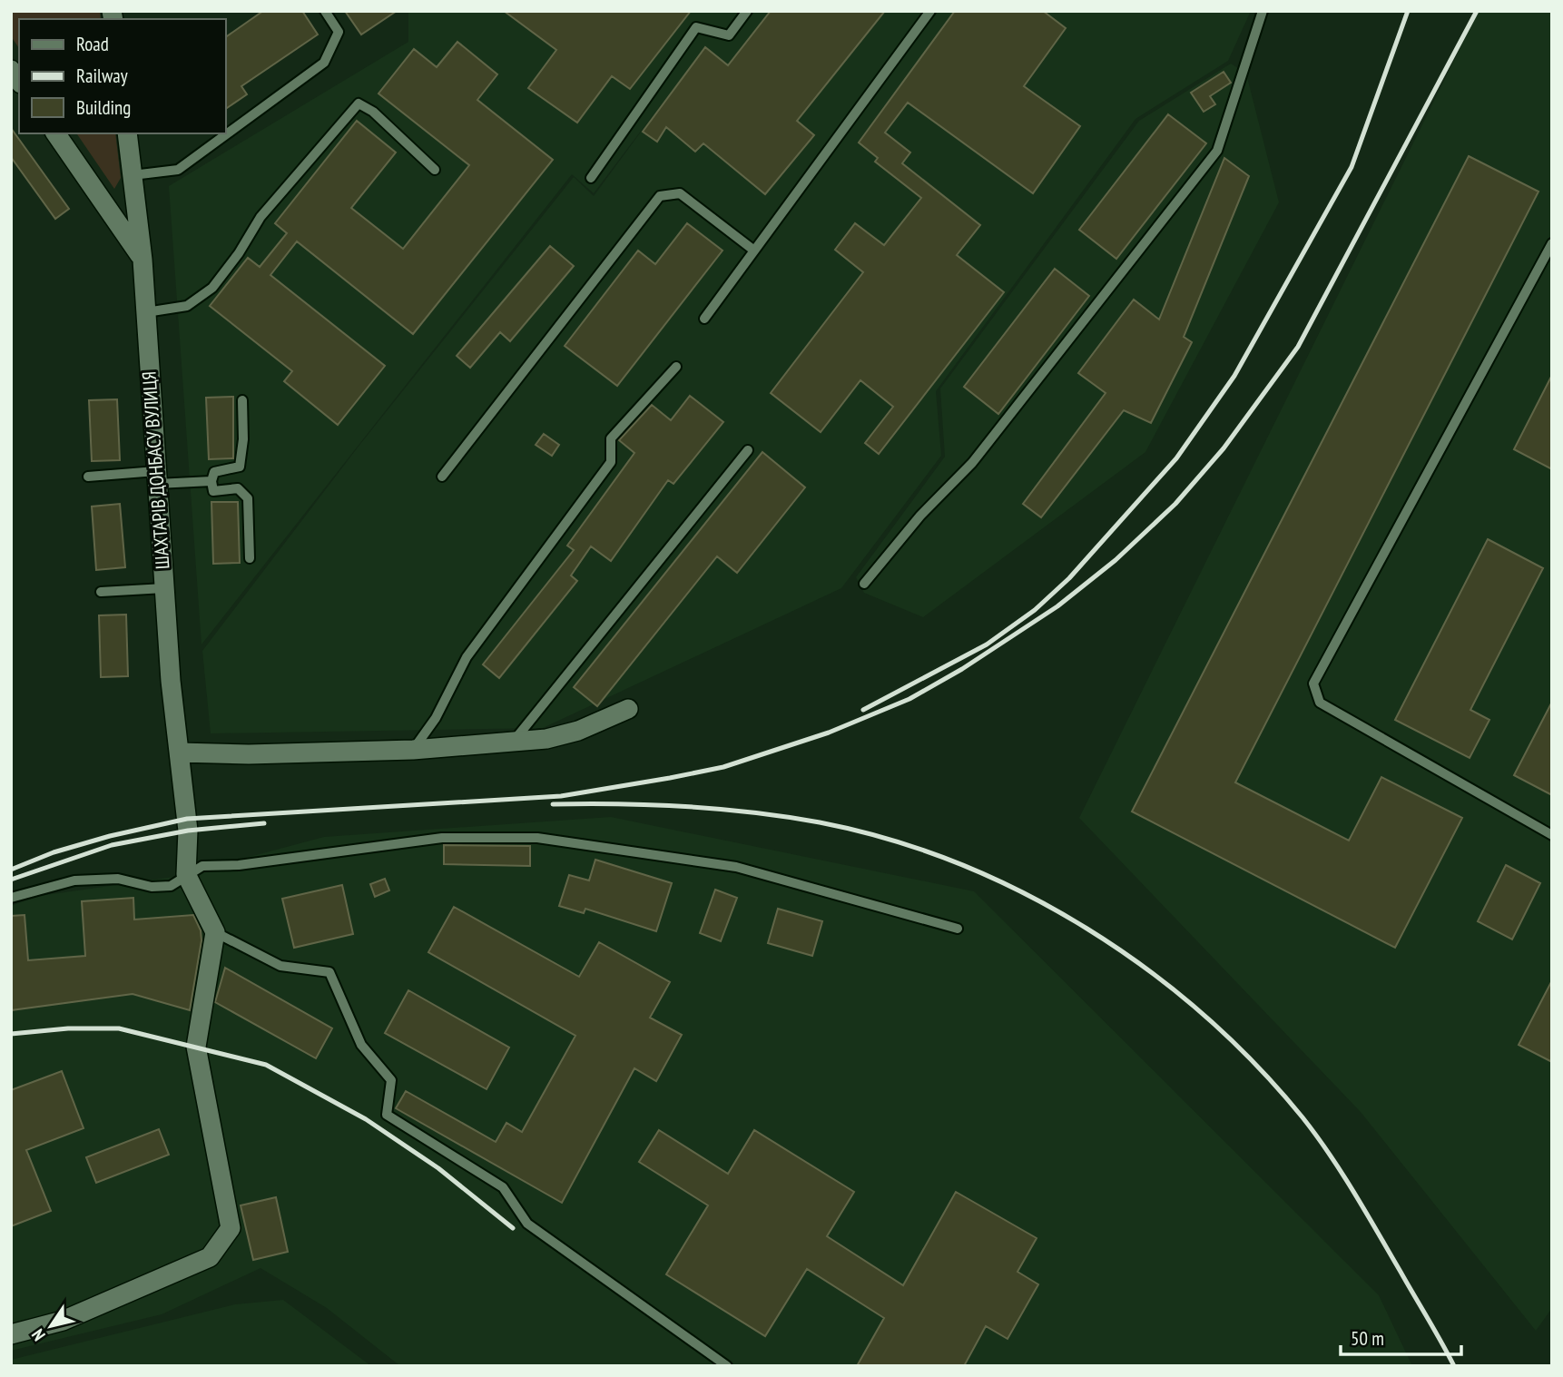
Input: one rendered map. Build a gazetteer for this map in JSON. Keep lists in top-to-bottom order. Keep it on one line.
{"streets":{"street":["ШАХТАРІВ ДОНБАСУ ВУЛИЦЯ"]},"legend":["Road","Railway","Building"],"scale_bar":"50 m","north":"bottom left"}
